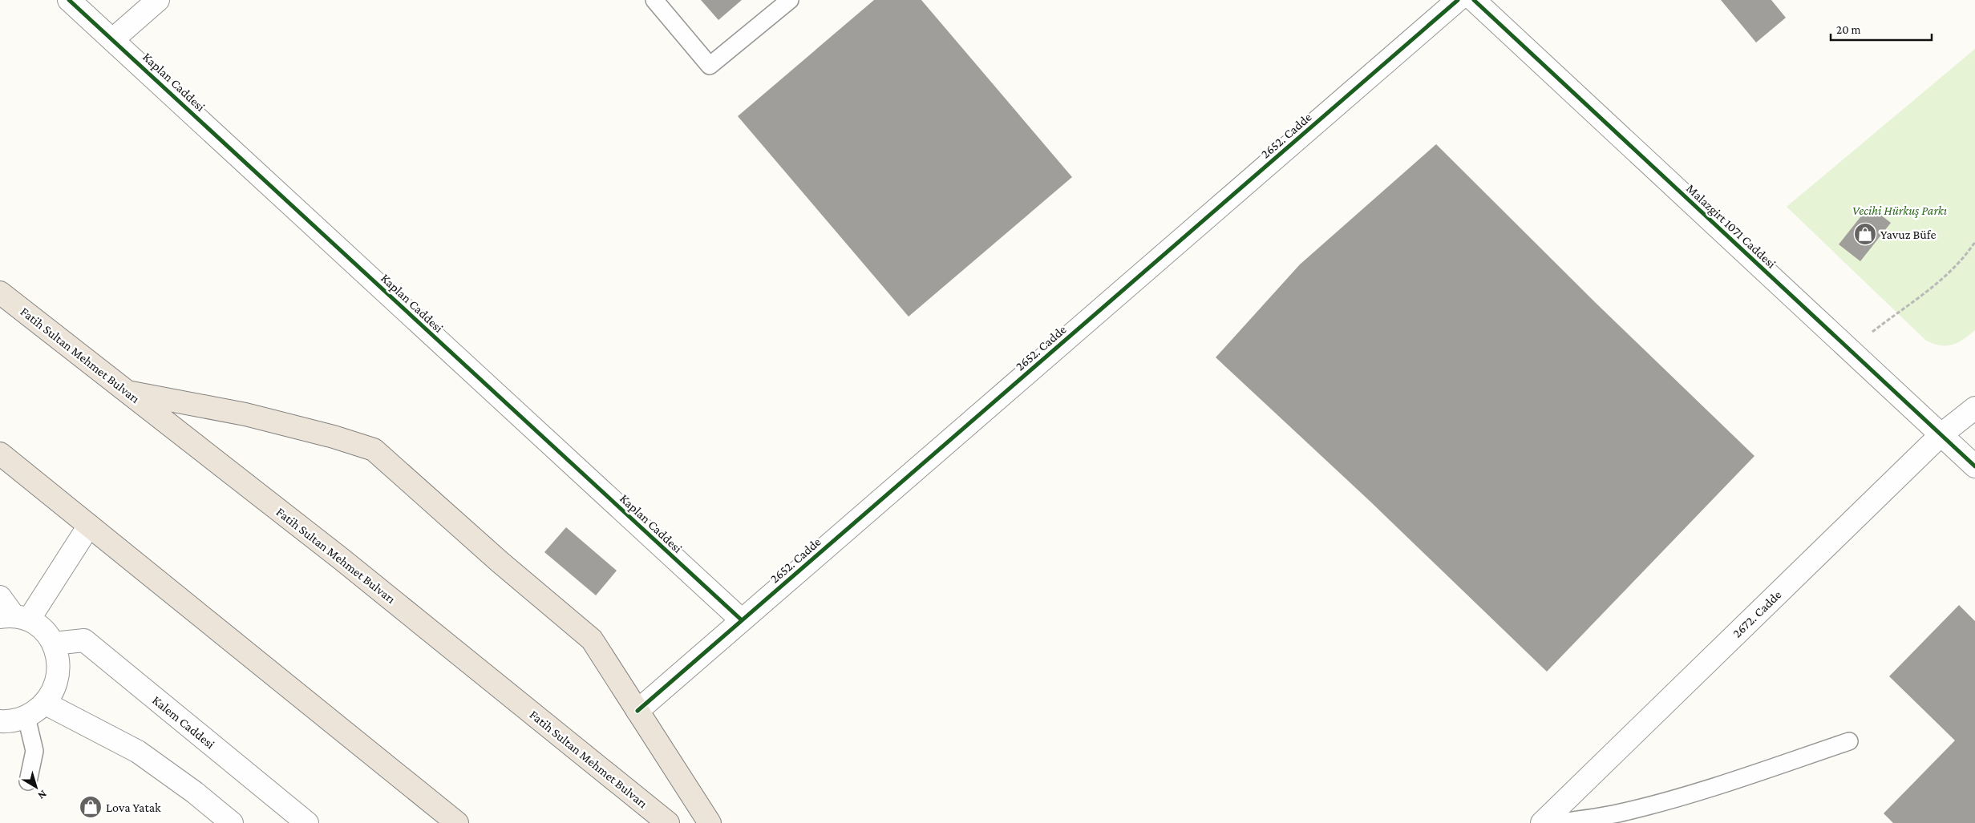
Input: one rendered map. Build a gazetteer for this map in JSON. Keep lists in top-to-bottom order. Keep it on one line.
{"streets":{"highway":["Fatih Sultan Mehmet Bulvarı"],"street":["Kaplan Caddesi","2652. Cadde","Malazgirt 1071 Caddesi","2672. Cadde","Kalem Caddesi"]},"crossings":[["Kaplan Caddesi","2652. Cadde"],["Malazgirt 1071 Caddesi","2672. Cadde"]],"parks":["Vecihi Hürkuş Parkı"],"places":{"shop":["Yavuz Büfe","Lova Yatak"]},"scale_bar":"20 m","north":"bottom right"}
